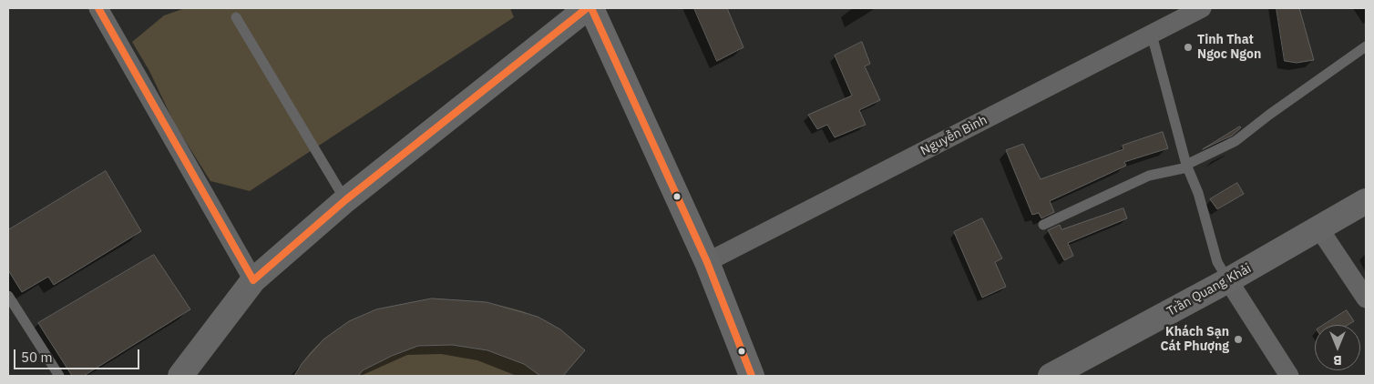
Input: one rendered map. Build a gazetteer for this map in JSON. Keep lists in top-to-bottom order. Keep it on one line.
{"streets":{"street":["Nguyễn Bình","Trần Quang Khải"]},"places":["Tinh That Ngoc Ngon","Khách Sạn Cát Phượng"],"scale_bar":"50 m","north":"bottom"}
